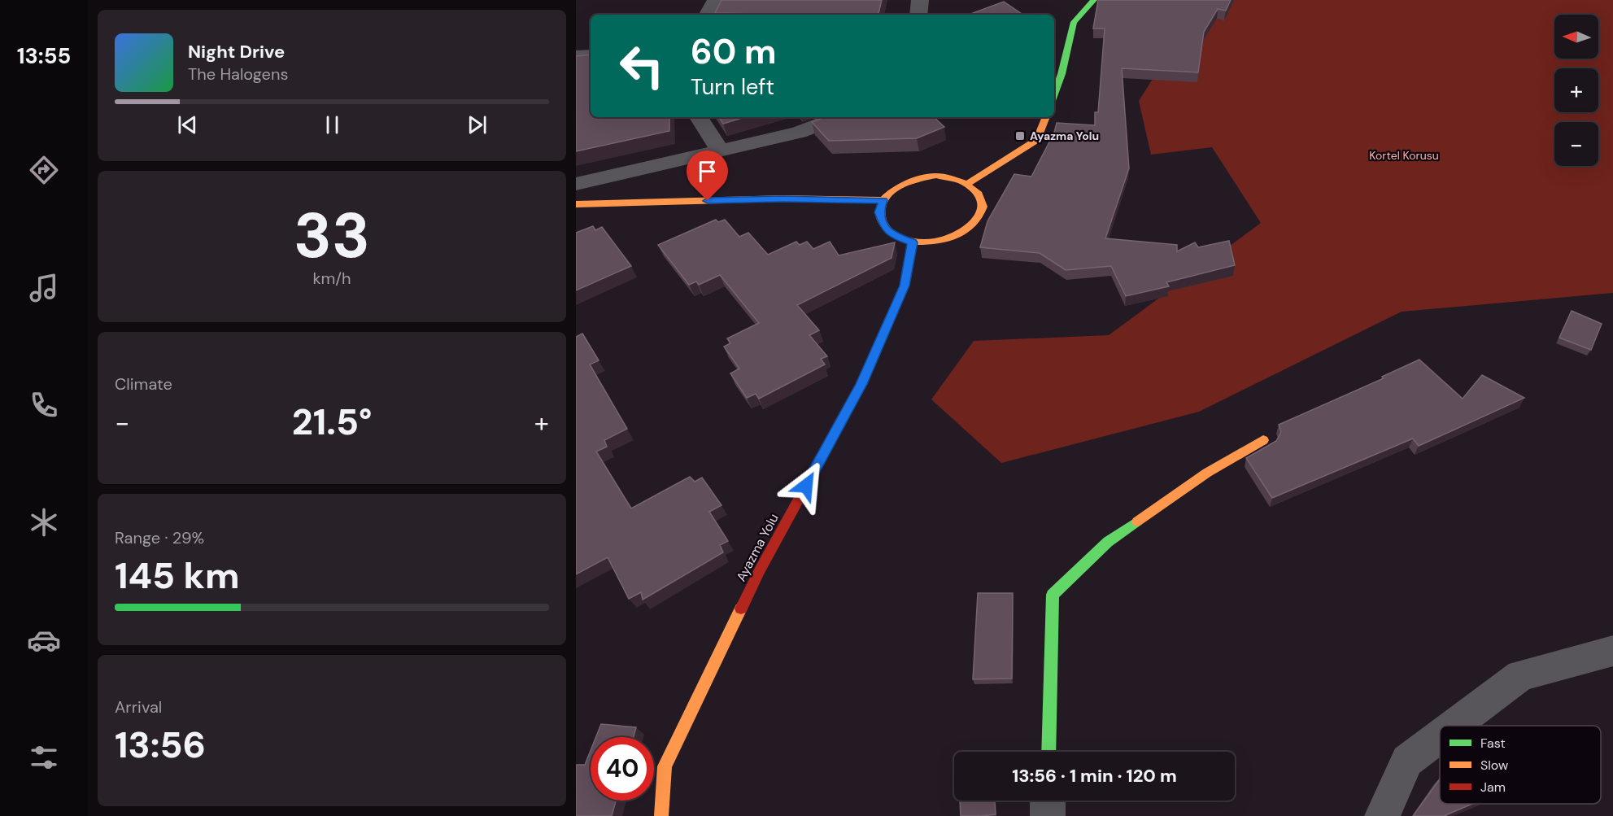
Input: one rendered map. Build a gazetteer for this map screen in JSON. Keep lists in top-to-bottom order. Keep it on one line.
{"streets":{"street":["Ayazma Yolu"]},"parks":["Kortel Korusu"],"places":{"transit":["Ayazma Yolu"]},"legend":["Fast","Slow","Jam"],"north":"left","page":{"tabs":"13:55","map_buttons":["+","−"],"turn":["60 m","Turn left"],"song":["Night Drive","The Halogens"],"tile":[["33","km/h"],"Climate",["Range · 29%","145 km"],["Arrival","13:56"]],"heat":["−","21.5°","+"],"limit":"40","trip":"13:56 · 1 min · 120 m"}}
